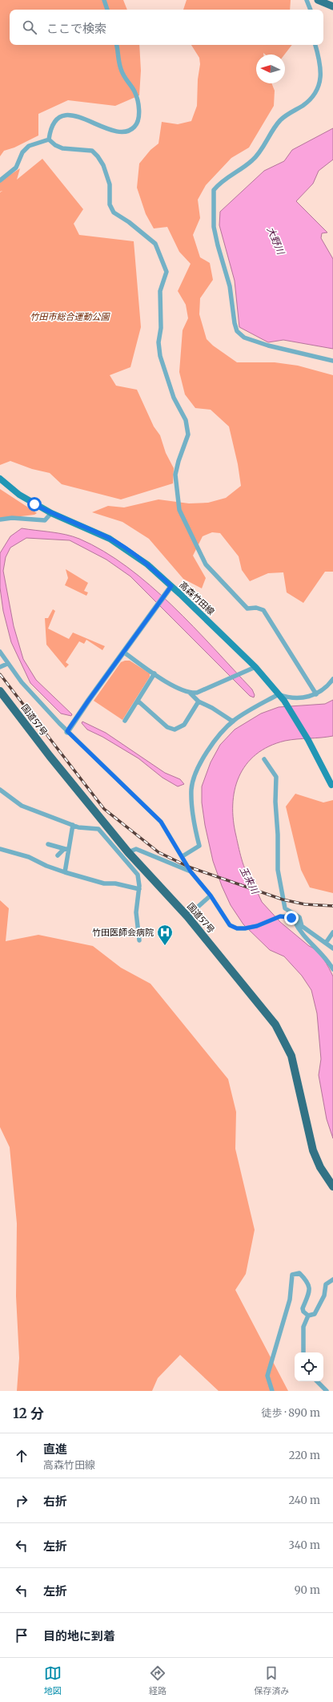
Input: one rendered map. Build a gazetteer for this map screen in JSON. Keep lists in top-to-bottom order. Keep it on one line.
{"streets":{"highway":["国道57号"],"main road":["高森竹田線"]},"water":["大野川","玉来川"],"parks":["竹田市総合運動公園"],"places":{"hospital":["竹田医師会病院"]},"north":"left","page":{"search":"ここで検索","heading":["12 分","徒歩 · 890 m"],"list":[["直進","高森竹田線","220 m"],["右折","240 m"],["左折","340 m"],["左折","90 m"],"目的地に到着"],"nav":["地図","経路","保存済み"]}}
